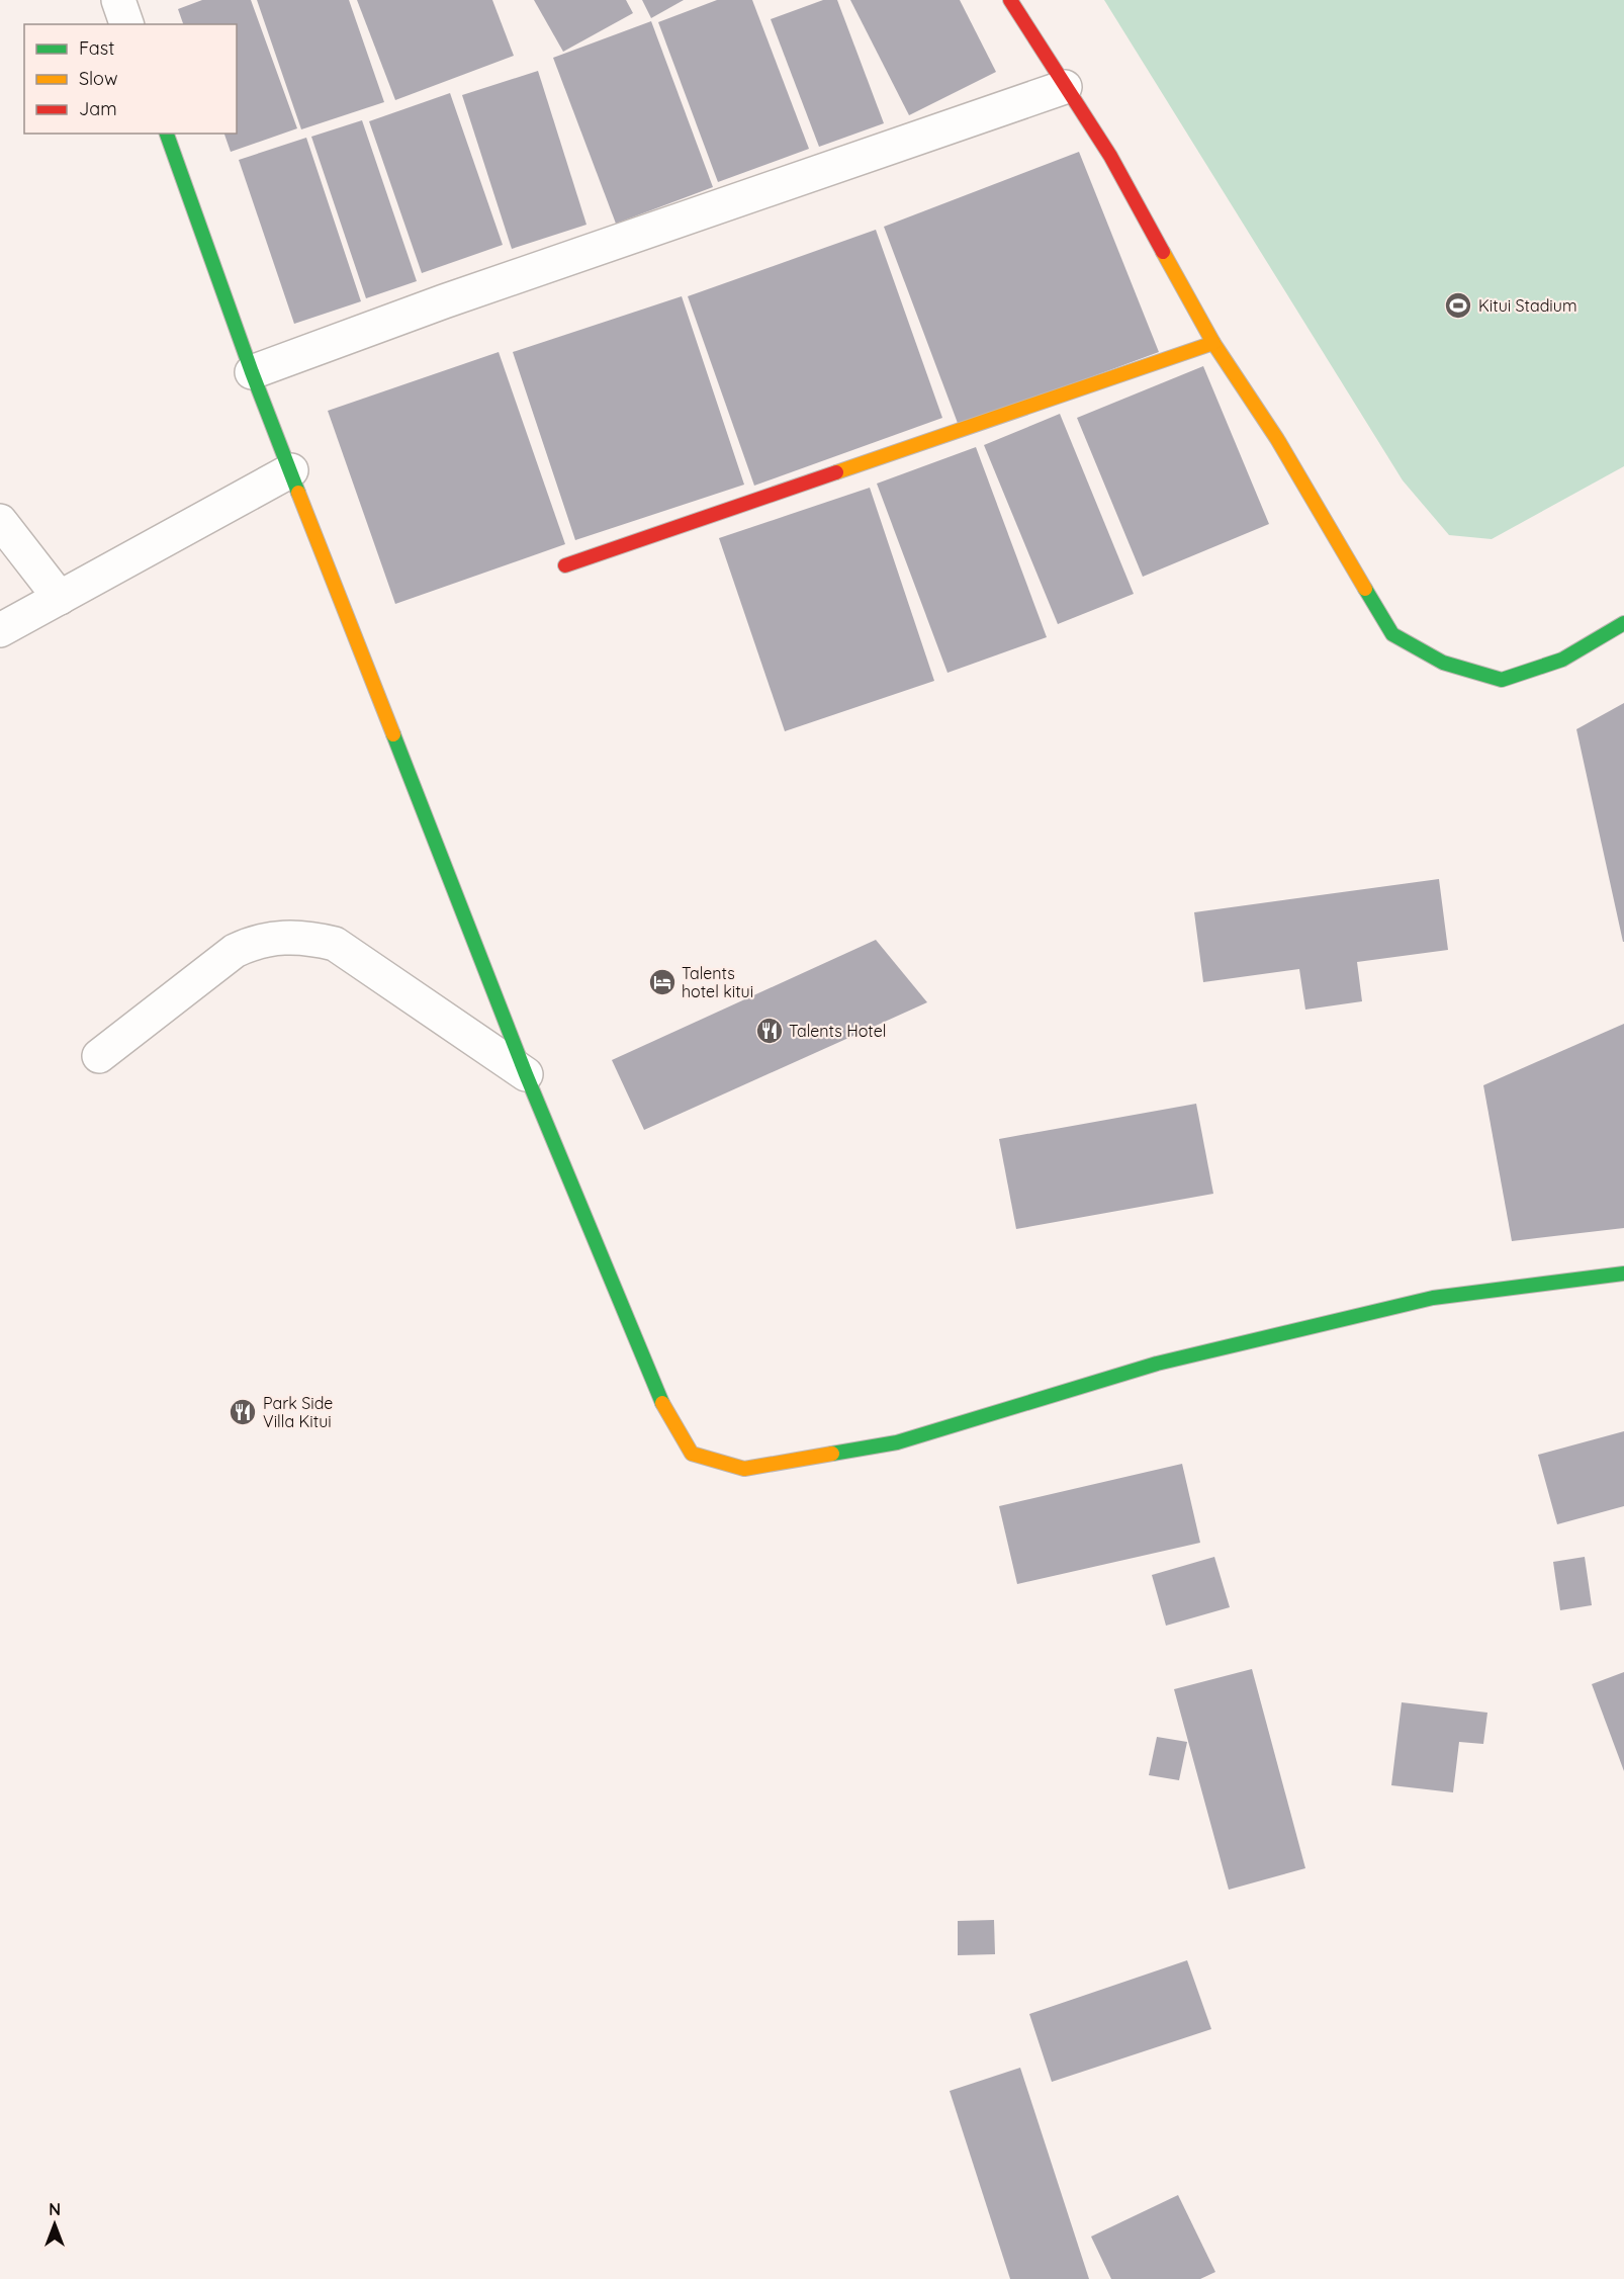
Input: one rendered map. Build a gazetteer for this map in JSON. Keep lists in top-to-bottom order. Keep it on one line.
{"places":{"sports":["Kitui Stadium"],"hotel":["Talents hotel kitui"],"restaurant":["Talents Hotel","Park Side Villa Kitui"]},"legend":["Fast","Slow","Jam"],"north":"top"}
